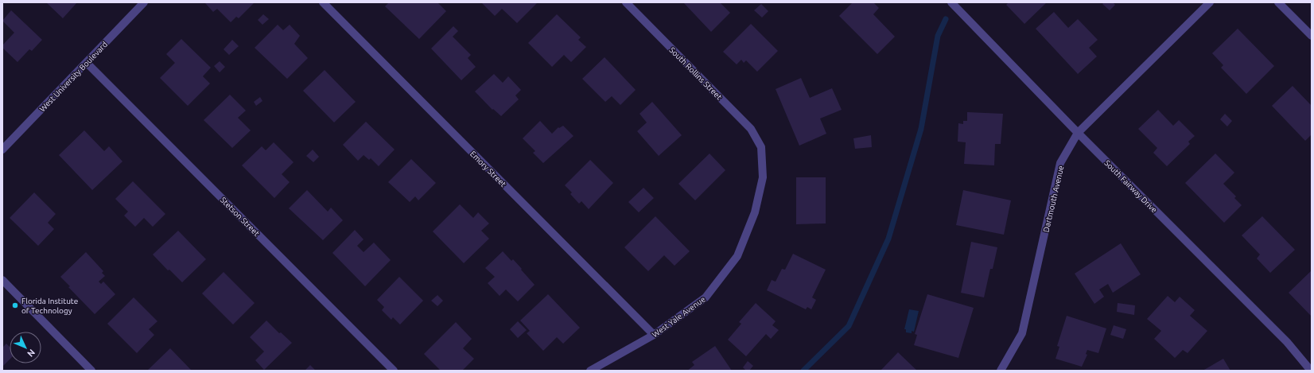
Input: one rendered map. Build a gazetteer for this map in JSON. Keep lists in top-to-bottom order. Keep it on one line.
{"streets":{"street":["South Rollins Street","West University Boulevard","Emory Street","South Fairway Drive","Dartmouth Avenue","Stetson Street","West Yale Avenue"]},"crossings":[["South Rollins Street","West Yale Avenue"],["West University Boulevard","Stetson Street"],["Emory Street","West Yale Avenue"],["South Fairway Drive","Dartmouth Avenue"]],"places":["Florida Institute of Technology"],"north":"bottom right"}
